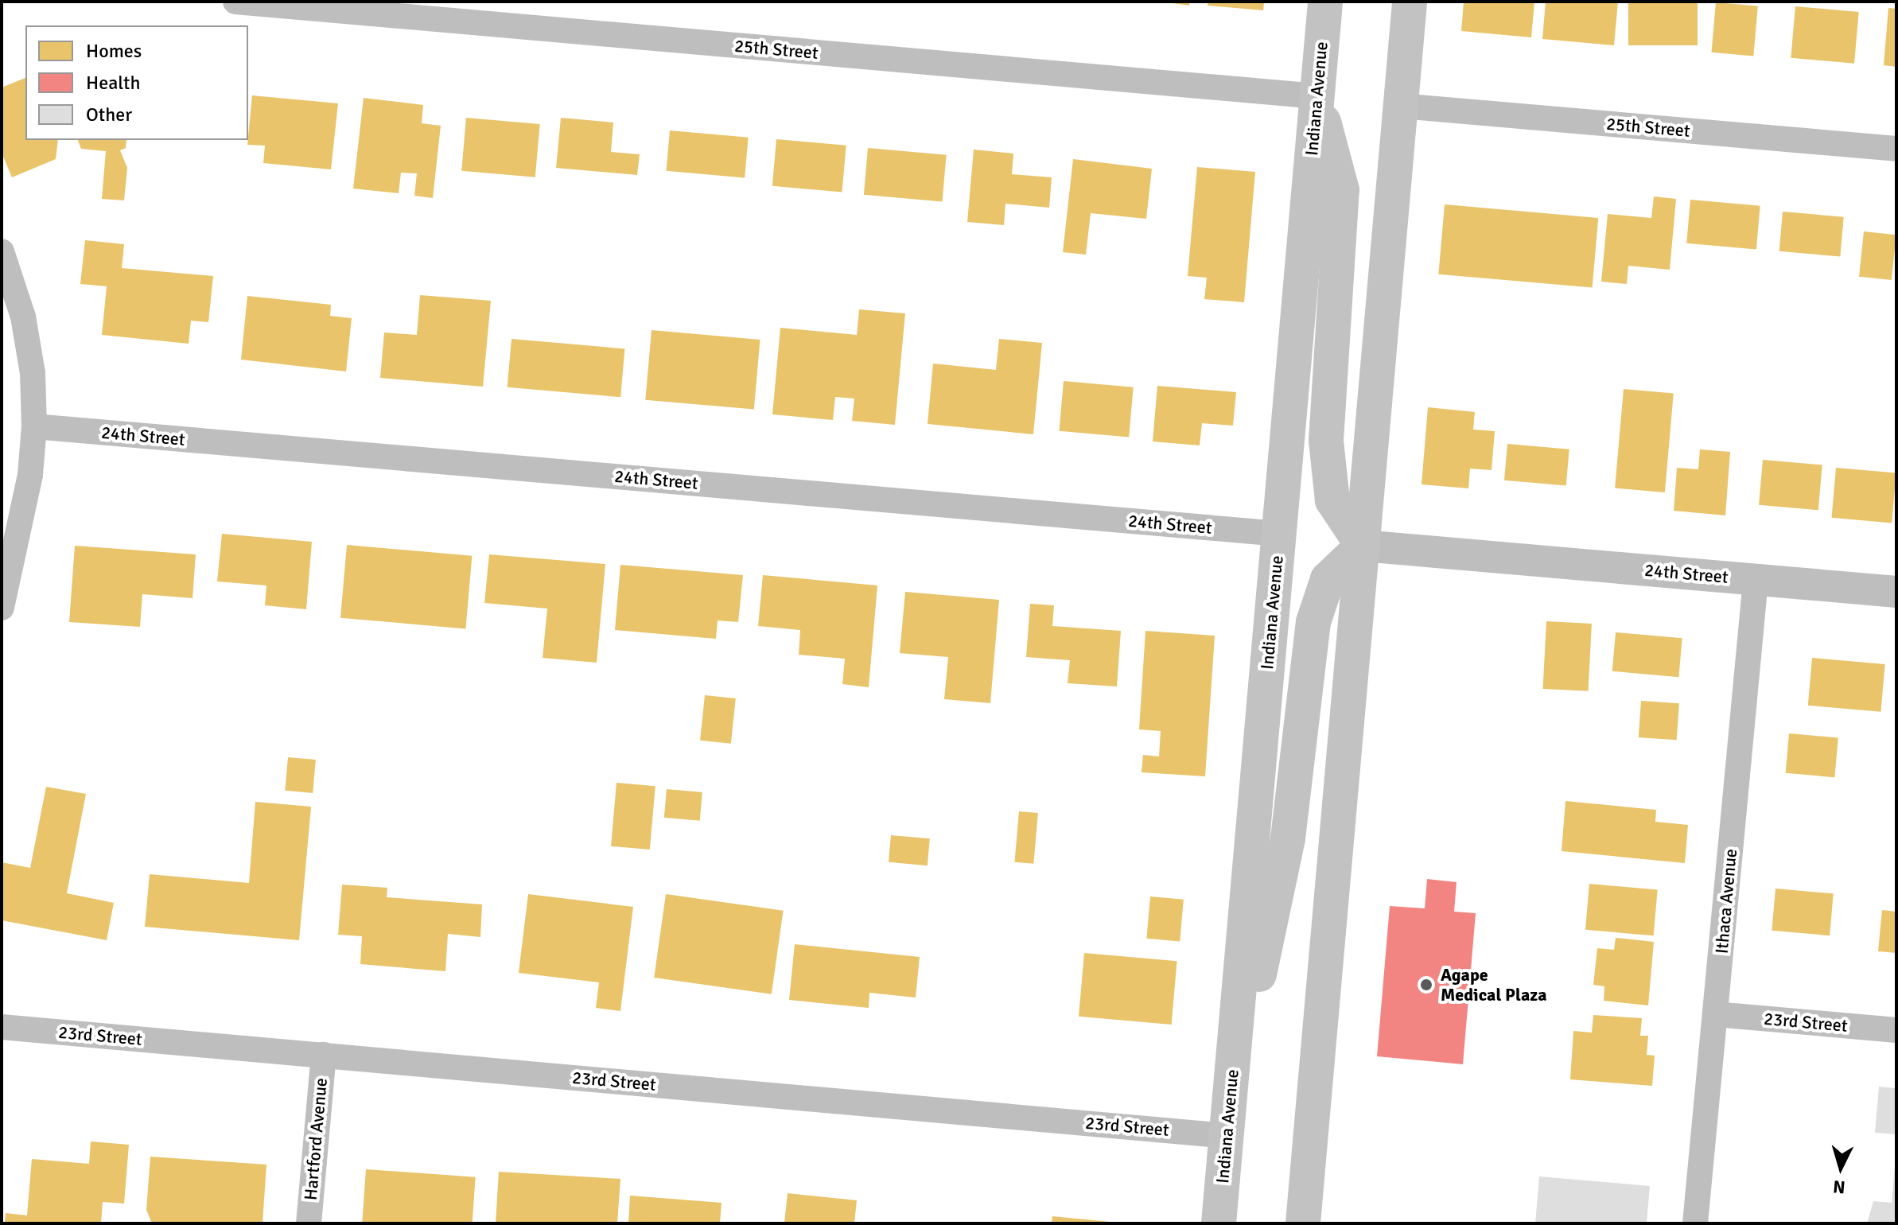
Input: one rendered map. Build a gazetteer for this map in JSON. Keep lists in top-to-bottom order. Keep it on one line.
{"streets":{"main road":["Indiana Avenue"],"street":["25th Street","24th Street","Ithaca Avenue","23rd Street","Hartford Avenue"]},"crossings":[["25th Street","Indiana Avenue"],["Indiana Avenue","24th Street"],["Indiana Avenue","23rd Street"],["24th Street","Ithaca Avenue"],["Ithaca Avenue","23rd Street"],["23rd Street","Hartford Avenue"]],"places":["Agape Medical Plaza"],"legend":["Homes","Health","Other"],"north":"bottom"}
